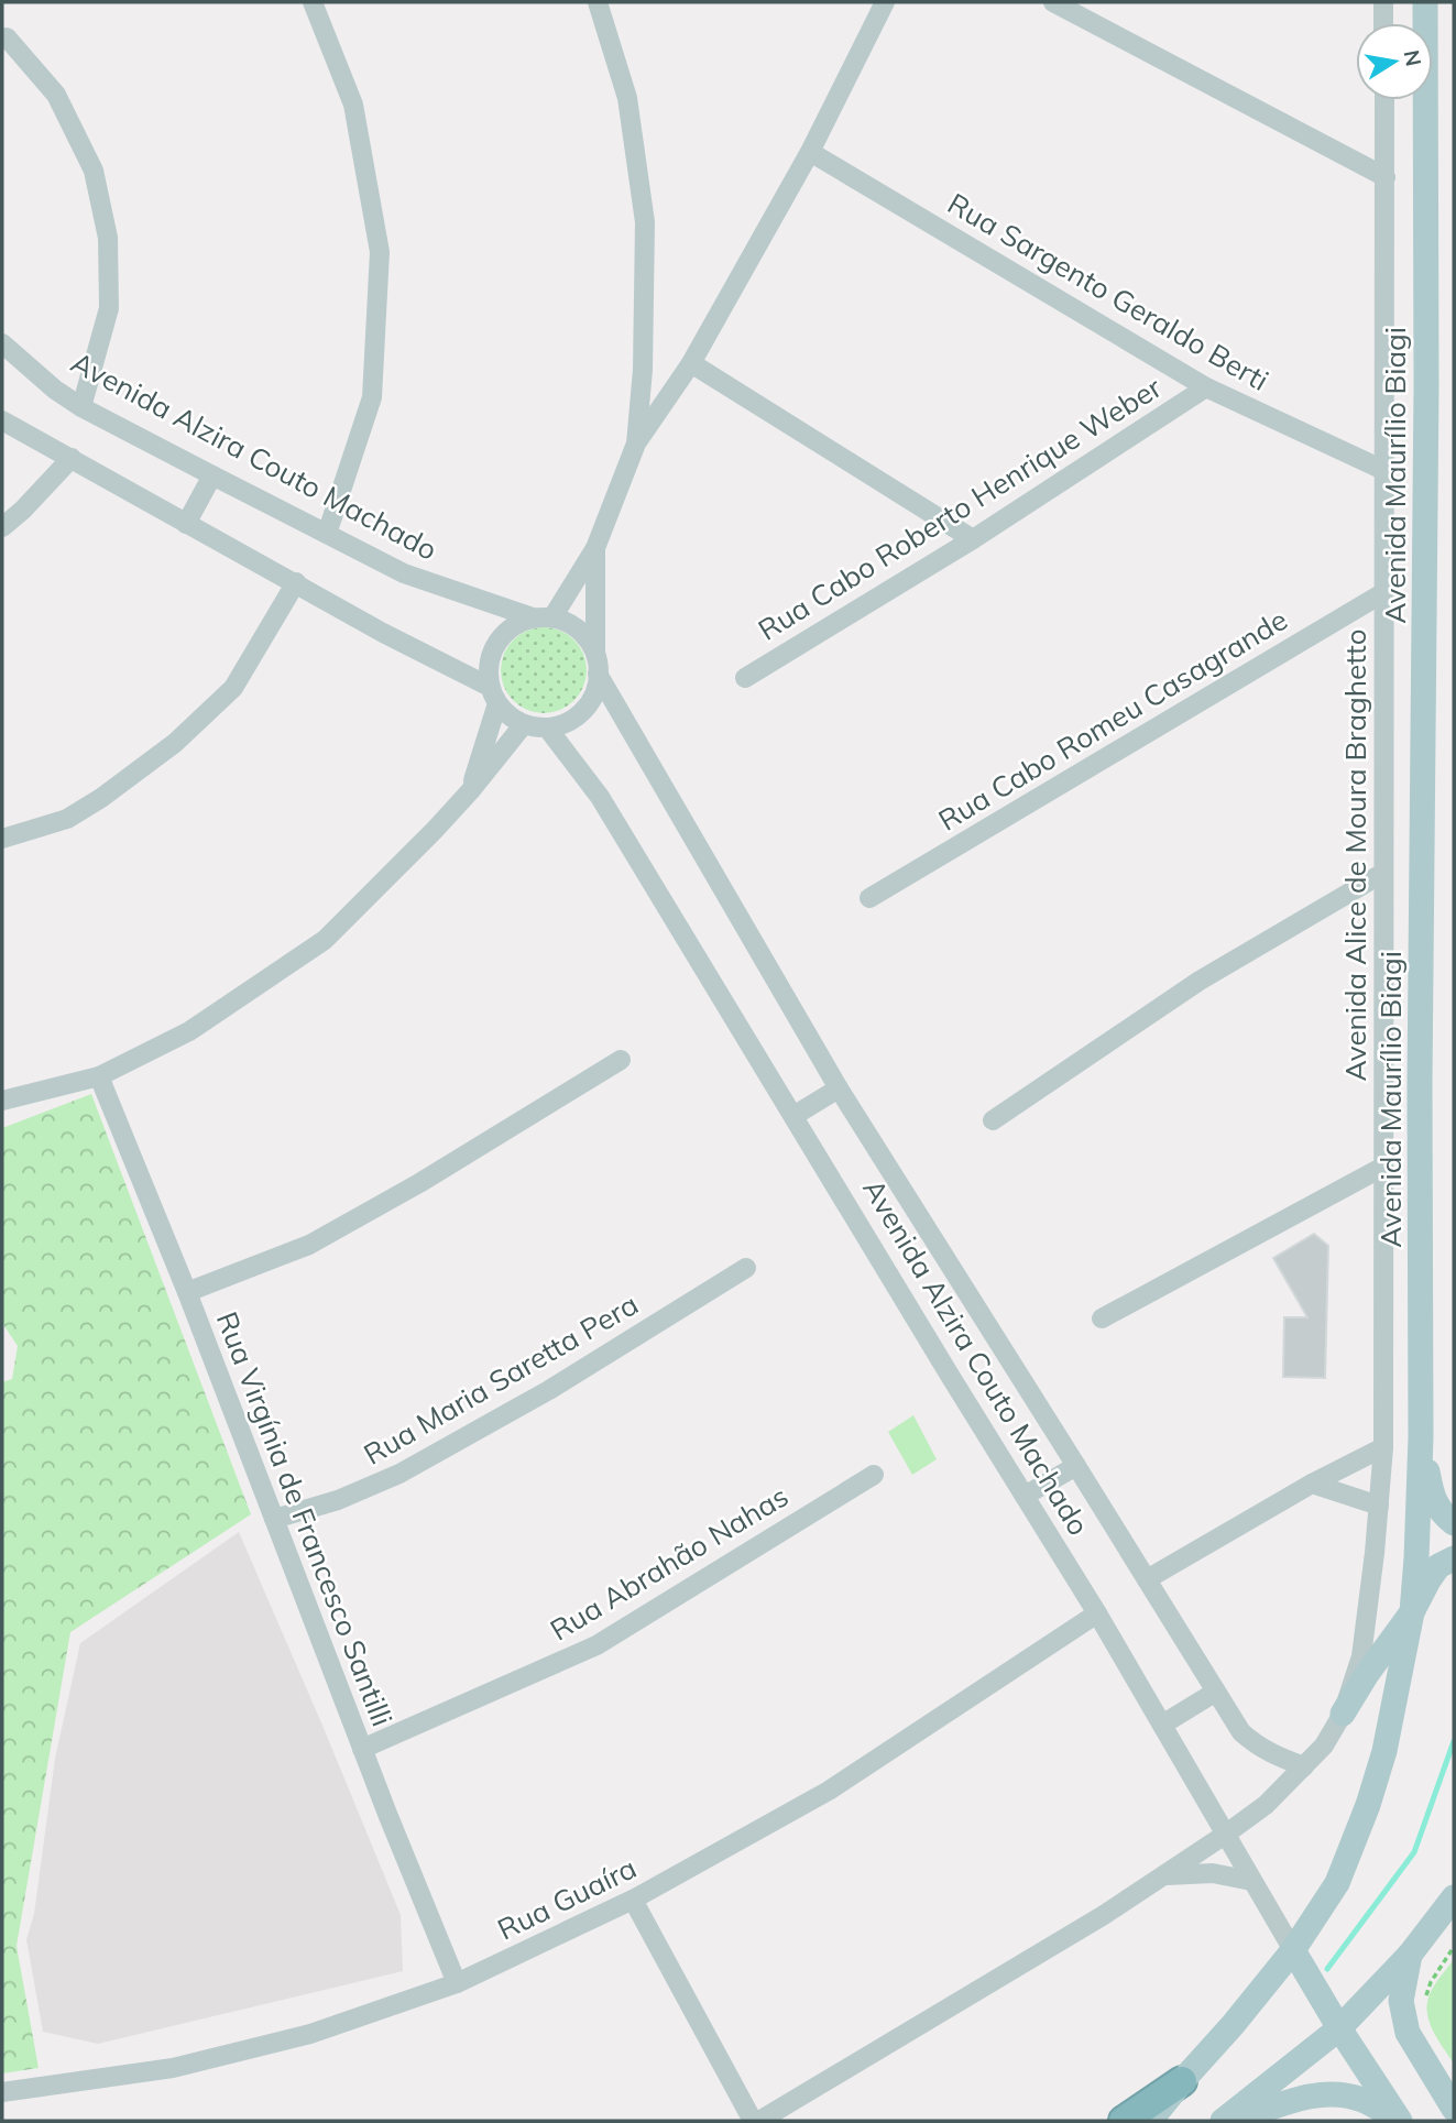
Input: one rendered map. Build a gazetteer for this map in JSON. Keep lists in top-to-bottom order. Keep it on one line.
{"streets":{"main road":["Avenida Alzira Couto Machado","Avenida Maurílio Biagi"],"street":["Rua Sargento Geraldo Berti","Rua Cabo Roberto Henrique Weber","Rua Cabo Romeu Casagrande","Avenida Alice de Moura Braghetto","Rua Maria Saretta Pera","Rua Virgínia de Francesco Santilli","Rua Abrahão Nahas","Rua Guaíra"]},"crossings":[["Rua Sargento Geraldo Berti","Rua Cabo Roberto Henrique Weber"],["Rua Sargento Geraldo Berti","Avenida Alice de Moura Braghetto"],["Avenida Alzira Couto Machado","Avenida Maurílio Biagi"],["Avenida Alzira Couto Machado","Rua Guaíra"],["Rua Cabo Romeu Casagrande","Avenida Alice de Moura Braghetto"],["Rua Maria Saretta Pera","Rua Virgínia de Francesco Santilli"],["Rua Virgínia de Francesco Santilli","Rua Abrahão Nahas"],["Rua Virgínia de Francesco Santilli","Rua Guaíra"]],"north":"right"}
